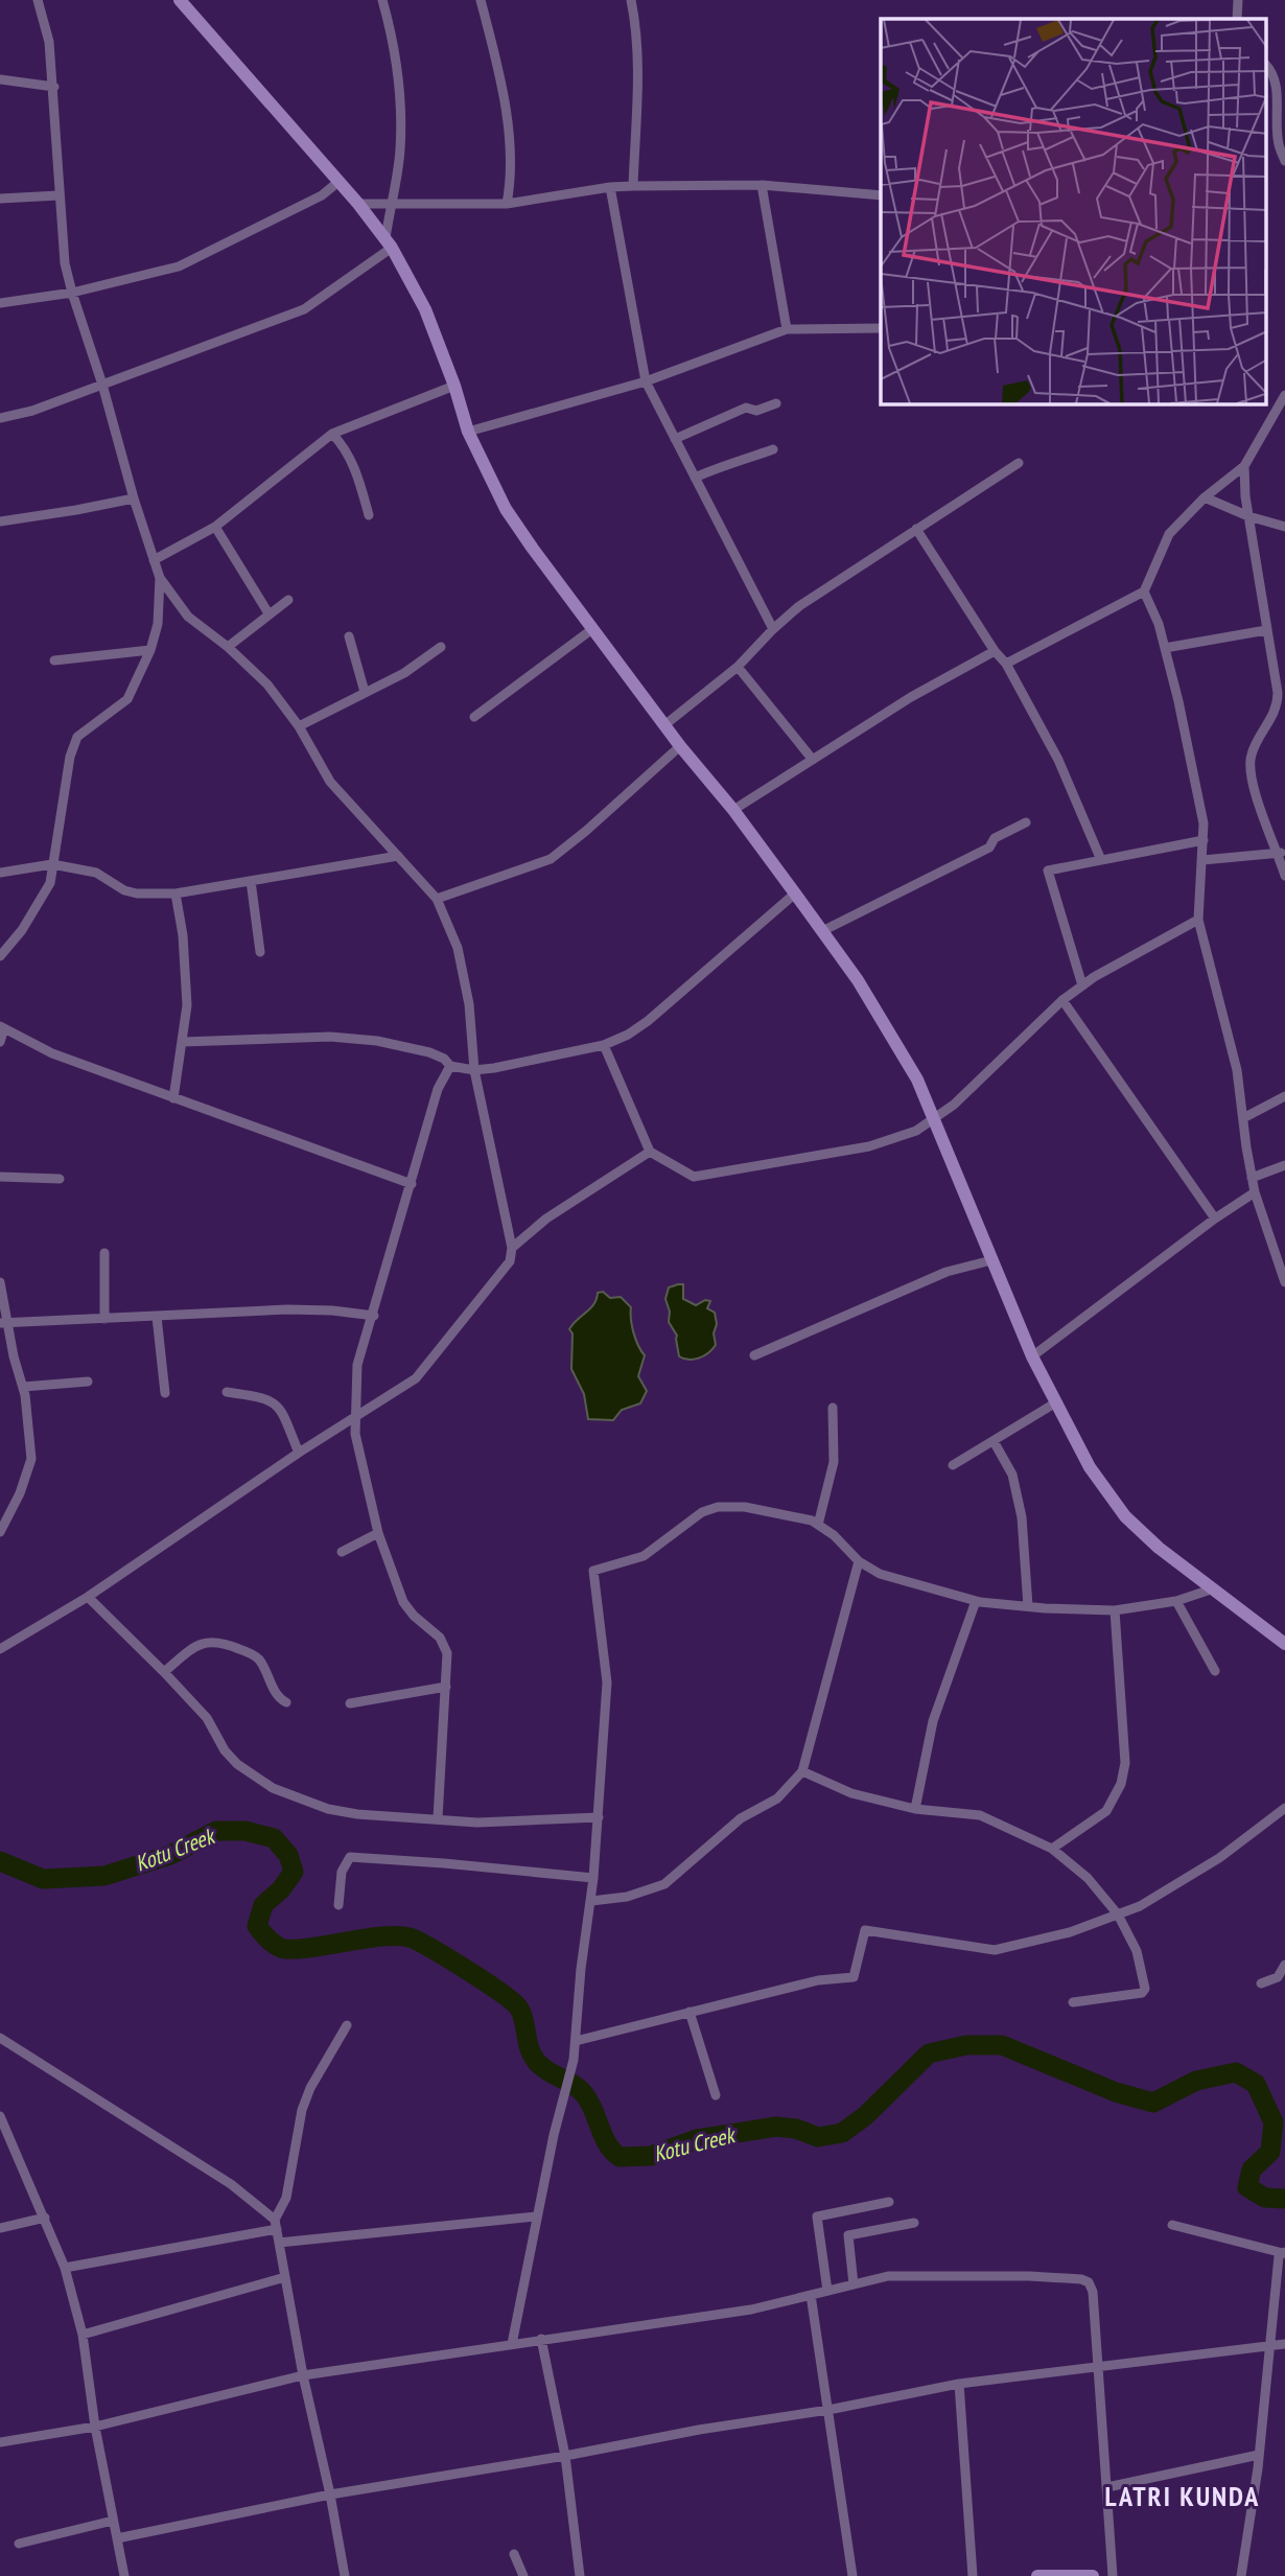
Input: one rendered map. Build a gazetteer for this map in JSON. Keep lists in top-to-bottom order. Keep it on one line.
{"districts":["LATRI KUNDA"],"water":["Kotu Creek"]}
